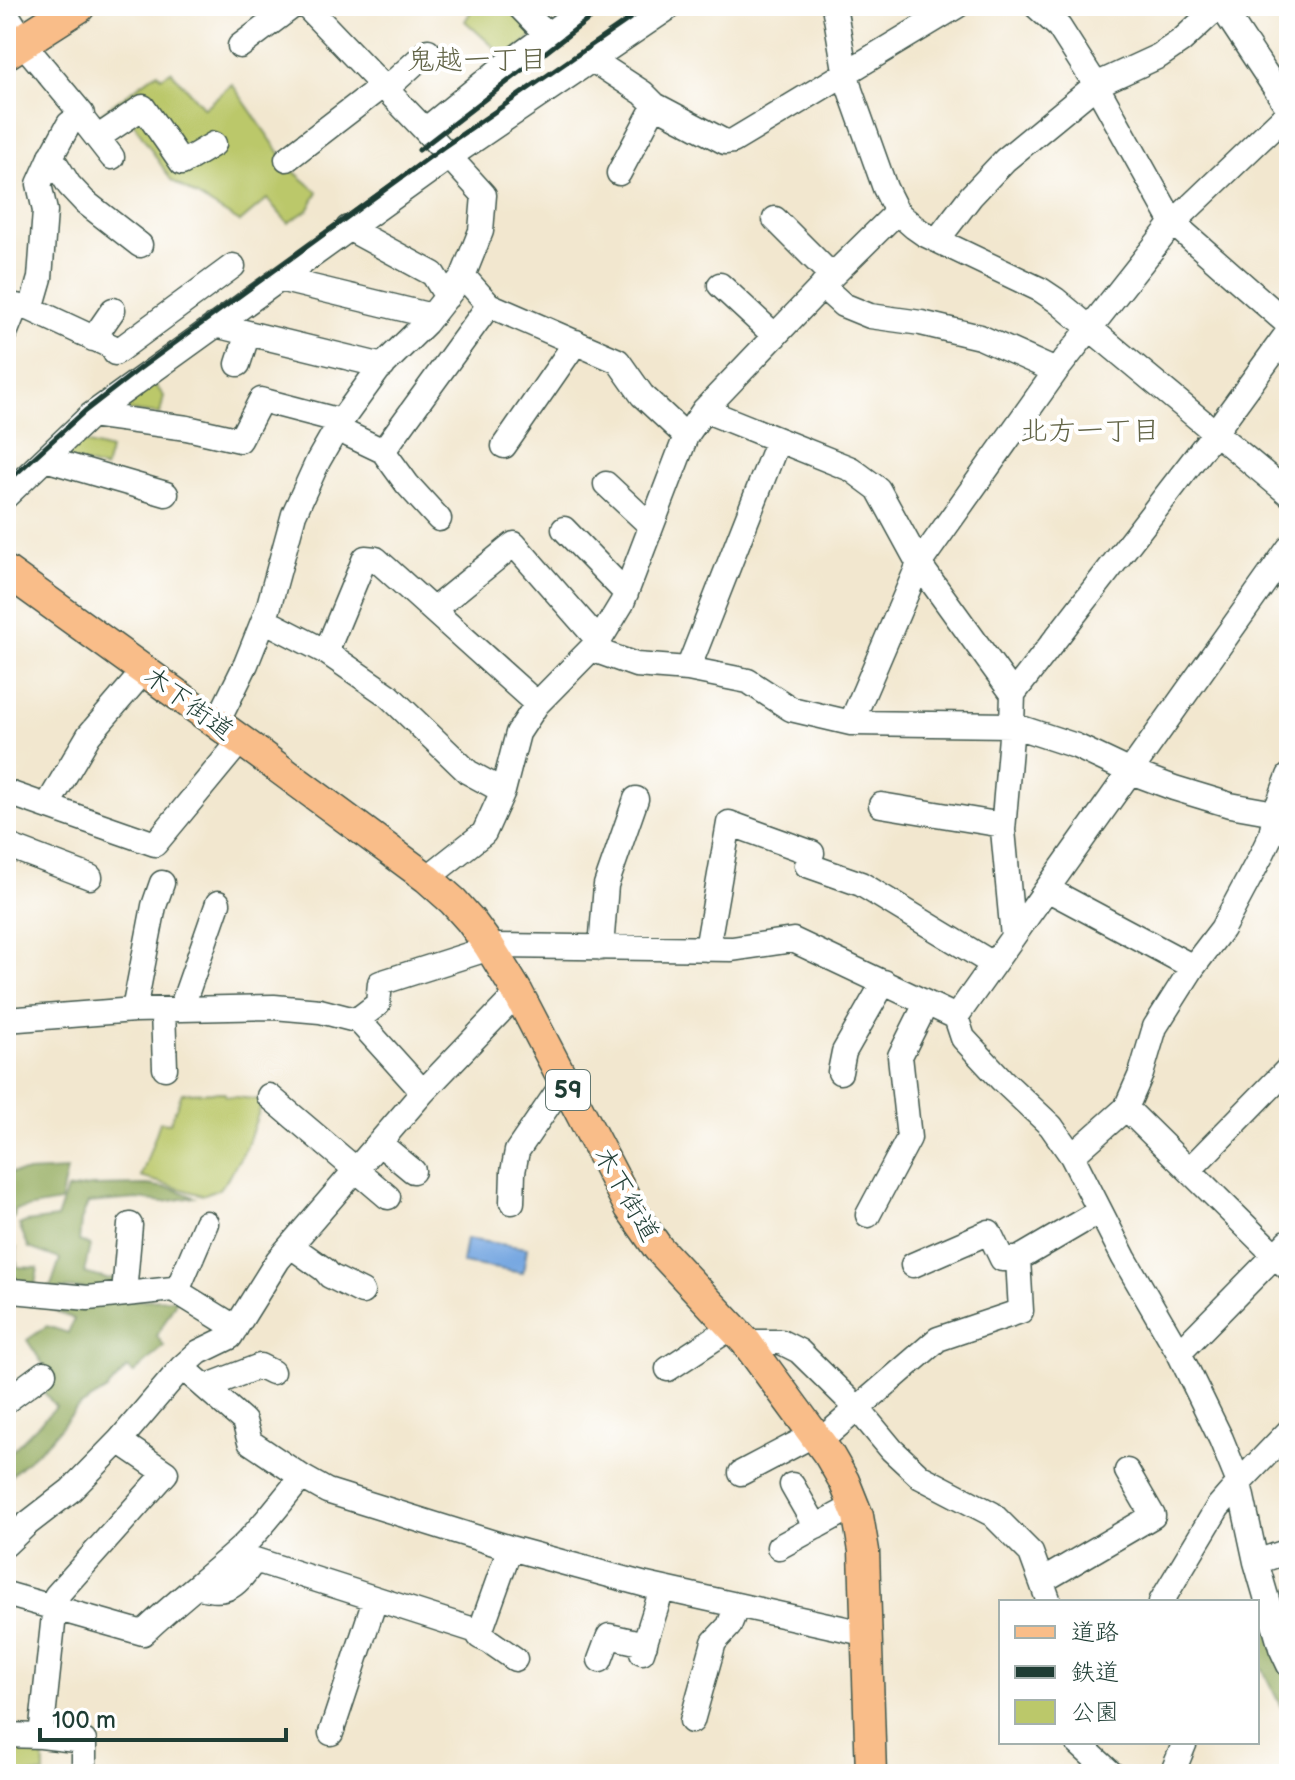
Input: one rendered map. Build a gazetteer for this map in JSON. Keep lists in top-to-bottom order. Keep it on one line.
{"streets":{"main road":["木下街道","59"]},"districts":["鬼越一丁目","北方一丁目"],"legend":["道路","鉄道","公園"],"scale_bar":"100 m"}
